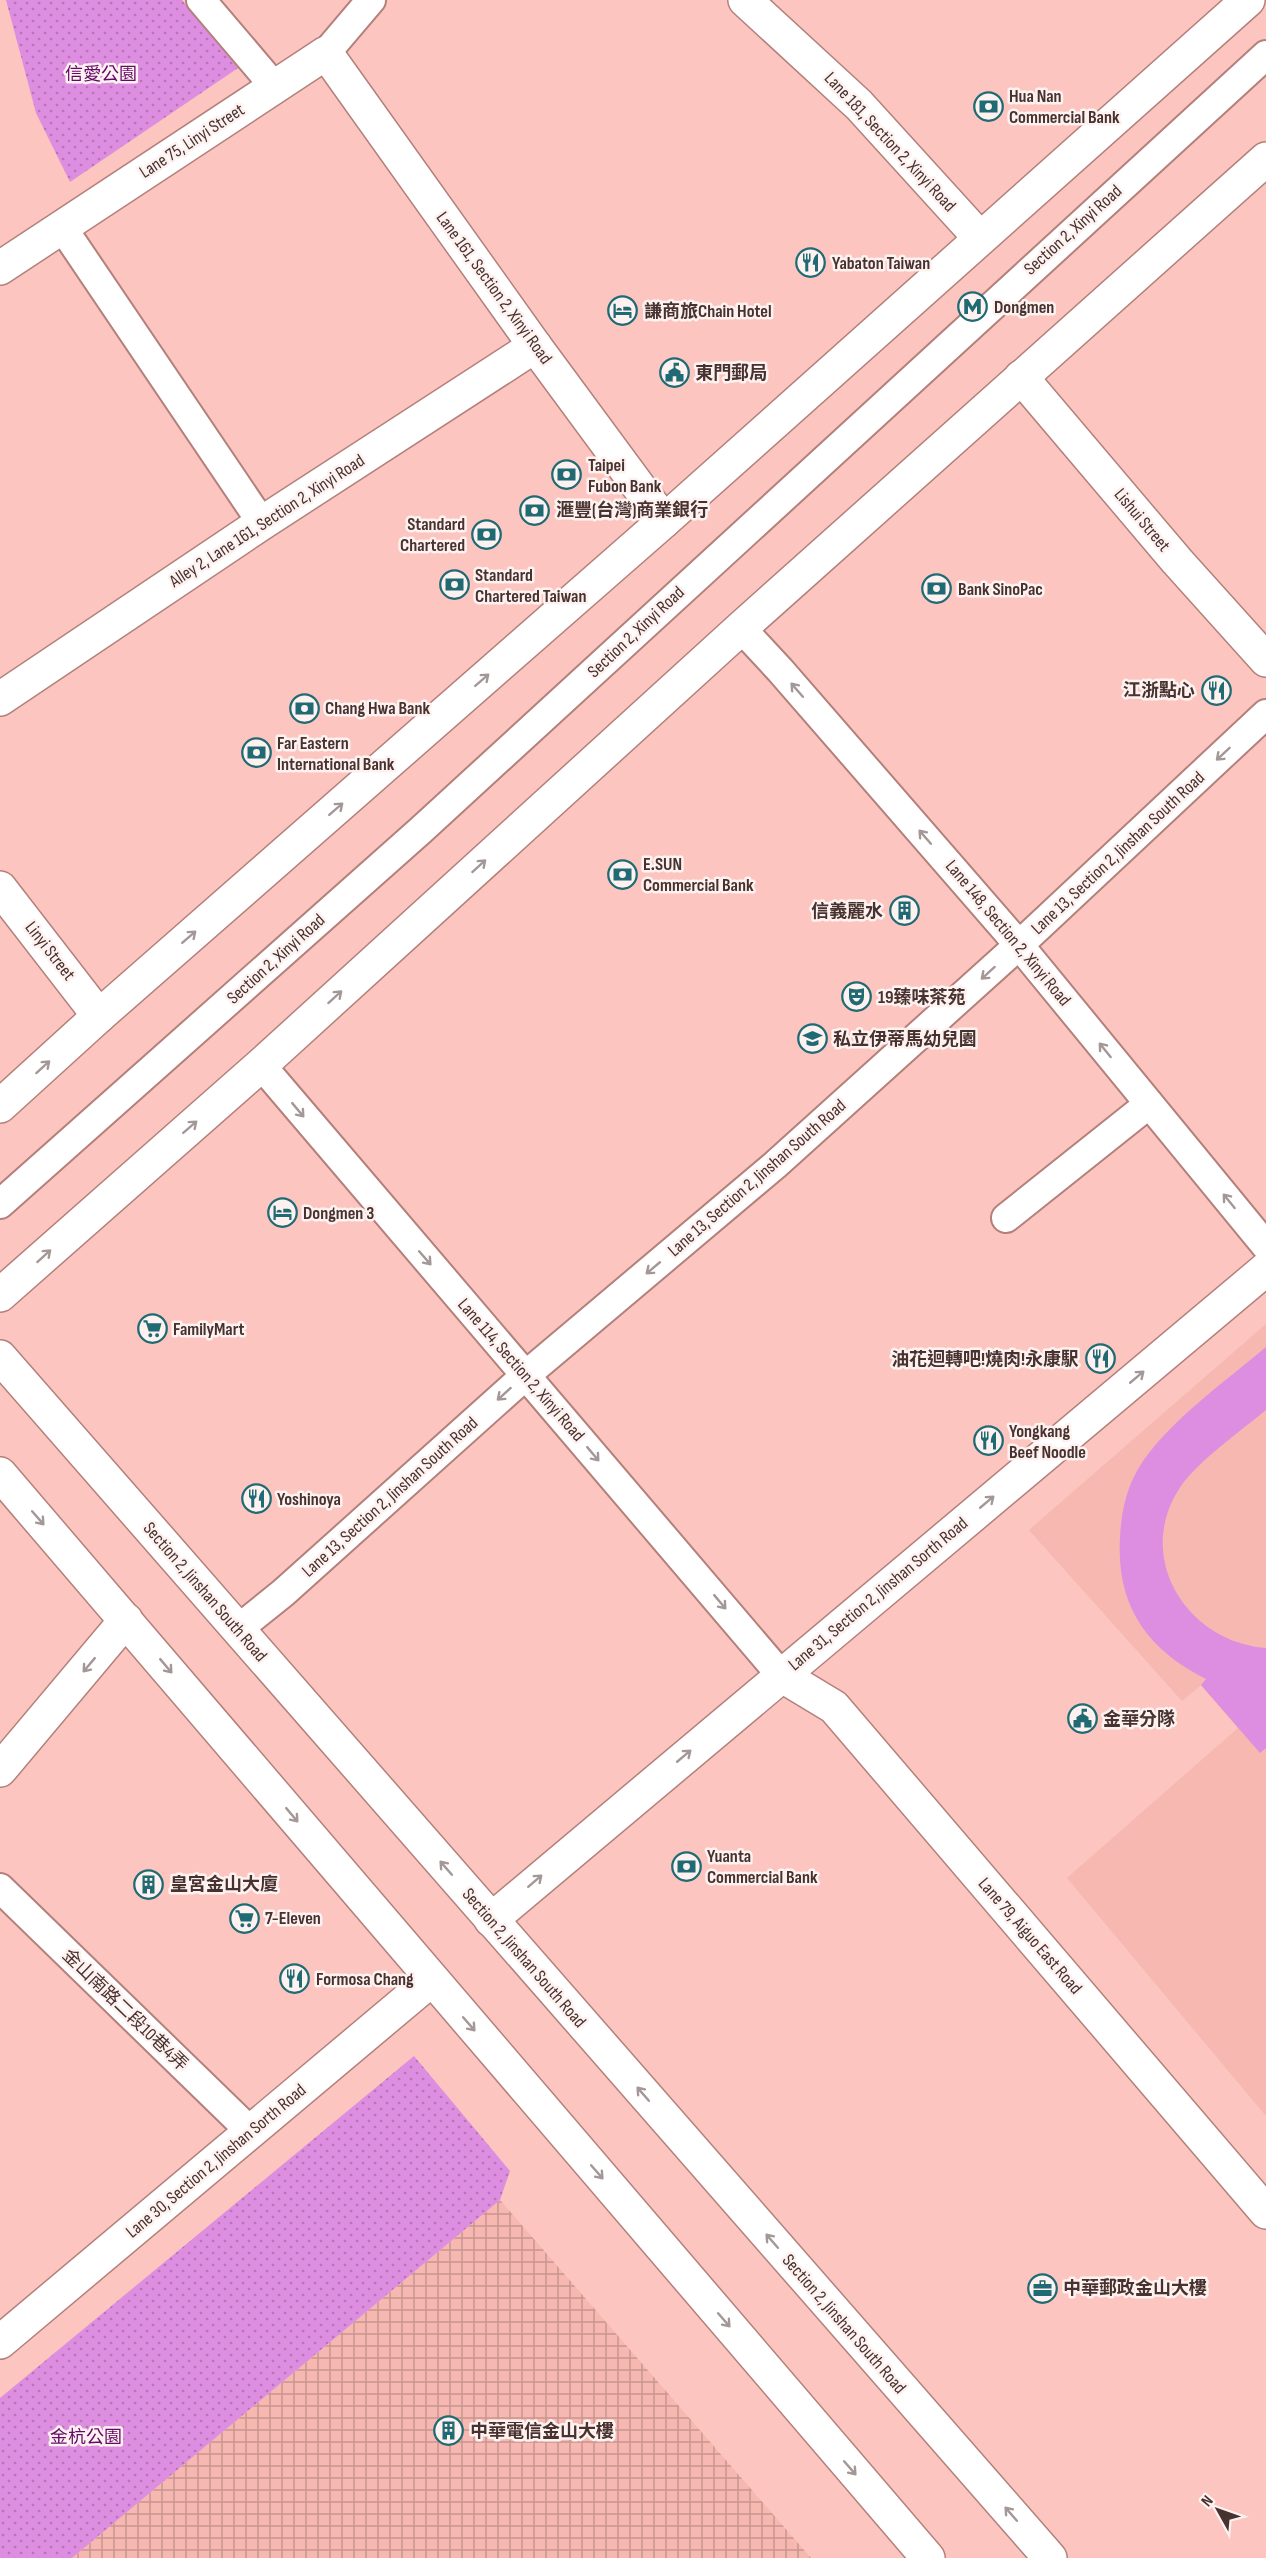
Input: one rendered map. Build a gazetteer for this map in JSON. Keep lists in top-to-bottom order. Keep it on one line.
{"streets":{"main road":["Lane 75, Linyi Street","Lane 181, Section 2, Xinyi Road","Lane 161, Section 2, Xinyi Road","Lishui Street","Alley 2, Lane 161, Section 2, Xinyi Road","Linyi Street","Section 2, Jinshan South Road","Lane 31, Section 2, Jinshan Sorth Road","Lane 79, Aiguo East Road","Lane 30, Section 2, Jinshan Sorth Road"],"lane":["Section 2, Xinyi Road","Lane 13, Section 2, Jinshan South Road","Lane 148, Section 2, Xinyi Road","Lane 114, Section 2, Xinyi Road","金山南路二段10巷4弄"]},"crossings":[["Lane 75, Linyi Street","Lane 161, Section 2, Xinyi Road"],["Lane 161, Section 2, Xinyi Road","Alley 2, Lane 161, Section 2, Xinyi Road"],["Lane 13, Section 2, Jinshan South Road","Lane 148, Section 2, Xinyi Road"],["Lane 13, Section 2, Jinshan South Road","Lane 114, Section 2, Xinyi Road"],["Lane 13, Section 2, Jinshan South Road","Section 2, Jinshan South Road"],["Lane 114, Section 2, Xinyi Road","Lane 31, Section 2, Jinshan Sorth Road"],["Lane 114, Section 2, Xinyi Road","Lane 79, Aiguo East Road"],["Section 2, Jinshan South Road","Lane 31, Section 2, Jinshan Sorth Road"],["Lane 31, Section 2, Jinshan Sorth Road","Lane 79, Aiguo East Road"],["金山南路二段10巷4弄","Lane 30, Section 2, Jinshan Sorth Road"]],"one_way":["Lane 13, Section 2, Jinshan South Road","Lane 148, Section 2, Xinyi Road","Lane 114, Section 2, Xinyi Road","Lane 31, Section 2, Jinshan Sorth Road"],"parks":["信愛公園","金杭公園"],"places":{"bank":["Hua Nan Commercial Bank","Taipei Fubon Bank","滙豐(台灣)商業銀行","Standard Chartered","Standard Chartered Taiwan","Bank SinoPac","Chang Hwa Bank","Far Eastern International Bank","E.SUN Commercial Bank","Yuanta Commercial Bank"],"restaurant":["Yabaton Taiwan","江浙點心","油花迴轉吧!燒肉!永康駅","Yongkang Beef Noodle","Yoshinoya","Formosa Chang"],"metro station":["Dongmen"],"hotel":["謙商旅Chain Hotel","Dongmen 3"],"public building":["東門郵局","金華分隊"],"building":["信義麗水","皇宮金山大廈","中華電信金山大樓"],"theatre":["19臻味茶苑"],"school or university":["私立伊蒂馬幼兒園"],"supermarket":["FamilyMart","7-Eleven"],"office":["中華郵政金山大樓"]},"north":"top left"}
